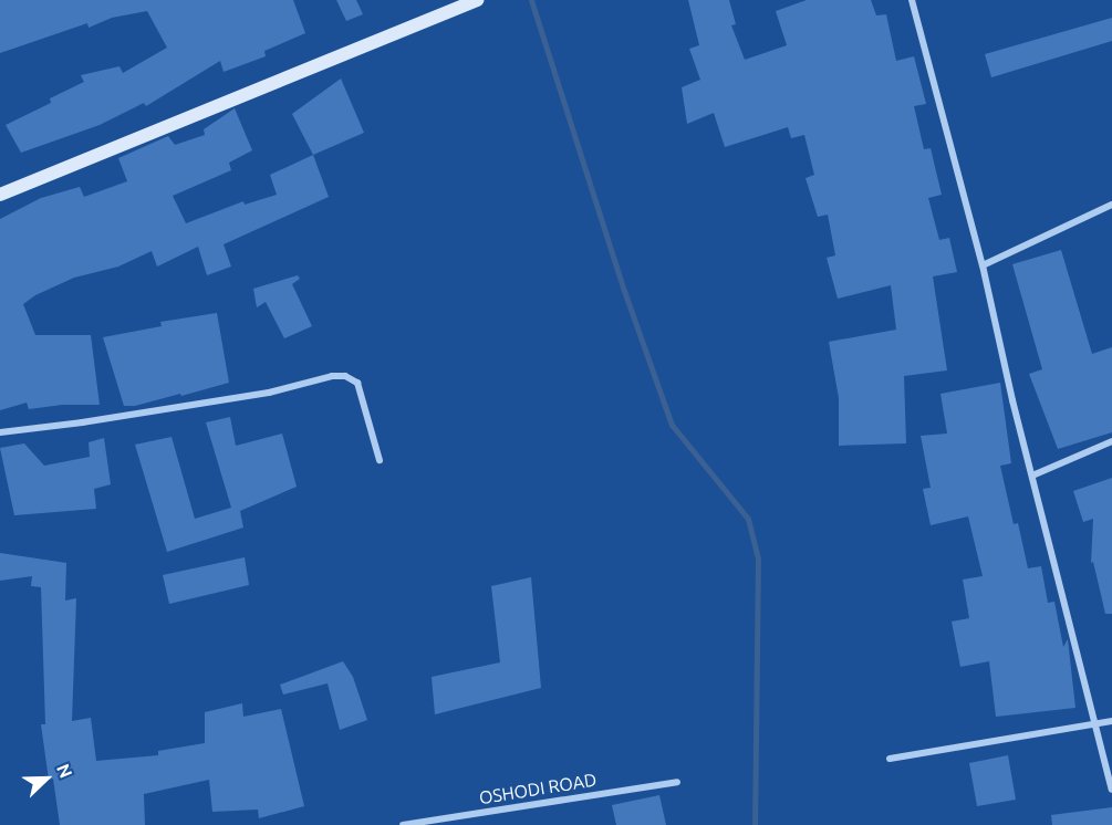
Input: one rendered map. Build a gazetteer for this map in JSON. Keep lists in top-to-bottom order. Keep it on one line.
{"streets":{"street":["OSHODI ROAD"]},"north":"top right"}
